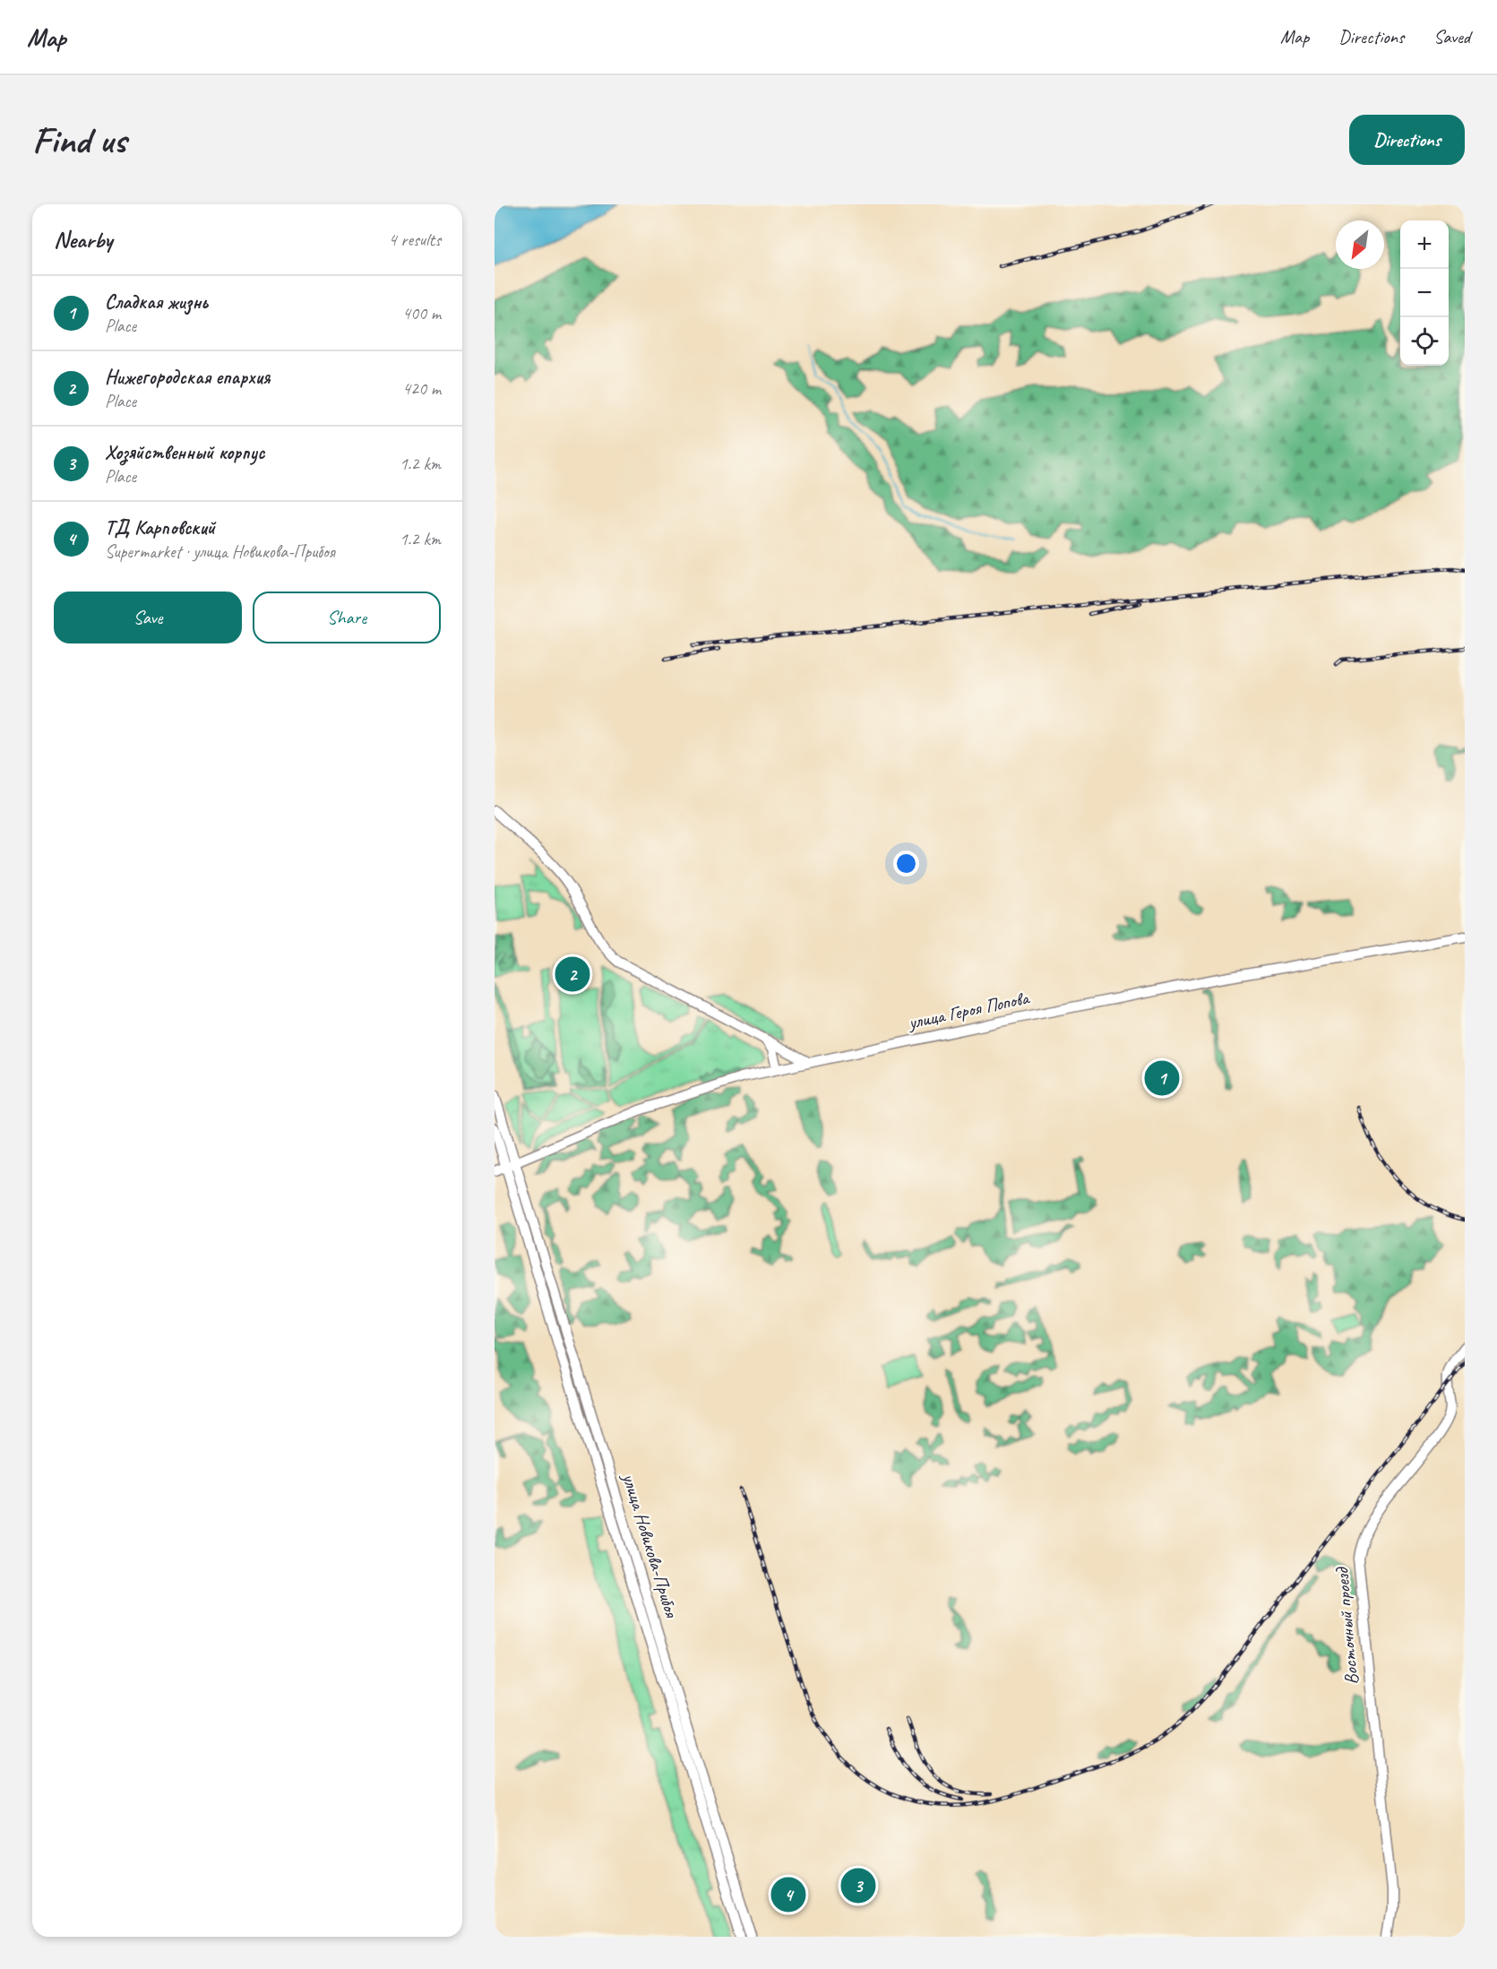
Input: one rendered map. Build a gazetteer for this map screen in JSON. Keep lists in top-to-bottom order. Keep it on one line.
{"streets":{"street":["улица Героя Попова","улица Новикова-Прибоя","Восточный проезд"]},"crossings":[["улица Героя Попова","улица Новикова-Прибоя"]],"north":"bottom left","page":{"header":"Map","nav":["Map","Directions","Saved"],"buttons":["Directions",["Save","Share"]],"title":"Find us","heading":["Nearby","4 results"],"map_buttons":["+","−"],"list":[{"mark":"1","name":"Сладкая жизнь","note":"Place","value":"400 m"},{"mark":"2","name":"Нижегородская епархия","note":"Place","value":"420 m"},{"mark":"3","name":"Хозяйственный корпус","note":"Place","value":"1.2 km"},{"mark":"4","name":"ТД Карповский","note":"Supermarket · улица Новикова-Прибоя","value":"1.2 km"}],"pins":["2","1","3","4"]}}
